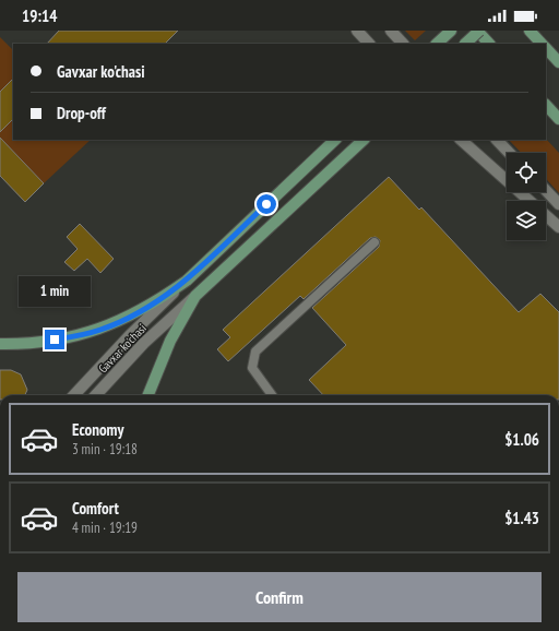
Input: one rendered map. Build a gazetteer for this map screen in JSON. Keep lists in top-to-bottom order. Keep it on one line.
{"streets":{"main road":["Gavxar ko'chasi"]},"page":{"status":"19:14","banner":["Gavxar ko'chasi","Drop-off"],"bubble":"1 min","list":[{"name":"Economy","note":"3 min · 19:18","value":"$1.06"},{"name":"Comfort","note":"4 min · 19:19","value":"$1.43"}],"buttons":"Confirm"}}
